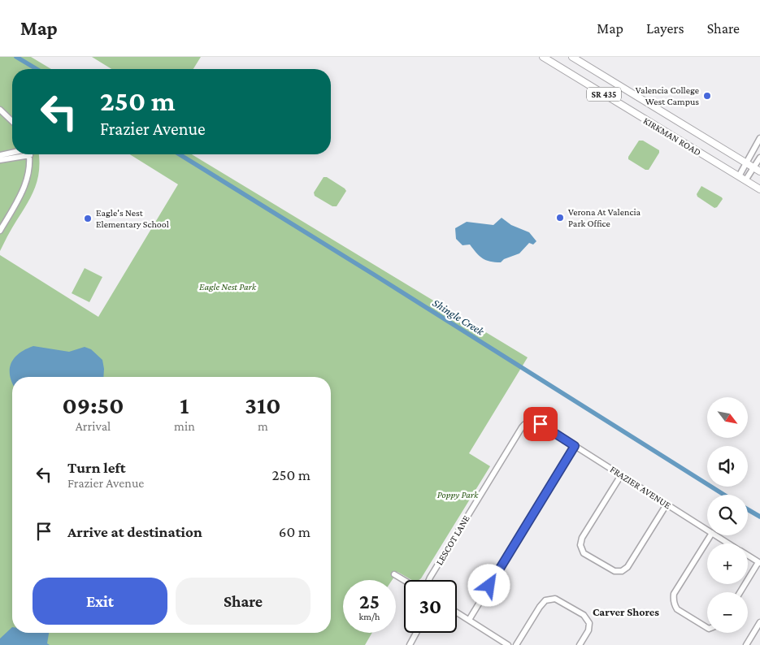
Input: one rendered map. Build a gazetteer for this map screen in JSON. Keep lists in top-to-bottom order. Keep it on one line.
{"streets":{"main road":["SR 435","KIRKMAN ROAD"],"street":["FRAZIER AVENUE","LESCOT LANE"]},"crossings":[["FRAZIER AVENUE","LESCOT LANE"]],"districts":["Carver Shores"],"water":["Shingle Creek"],"parks":["Eagle Nest Park","Poppy Park"],"places":["Valencia College West Campus","Verona At Valencia Park Office","Eagle's Nest Elementary School"],"north":"bottom right","page":{"header":"Map","nav":["Map","Layers","Share"],"turn":["250 m","Frazier Avenue"],"eta":["09:50","Arrival","1","min","310","m"],"map_buttons":["+","−"],"list":[{"name":"Turn left","note":"Frazier Avenue","value":"250 m"},{"name":"Arrive at destination","value":"60 m"}],"buttons":["Exit","Share"],"speed":"25 km/h","limit":"30"}}
